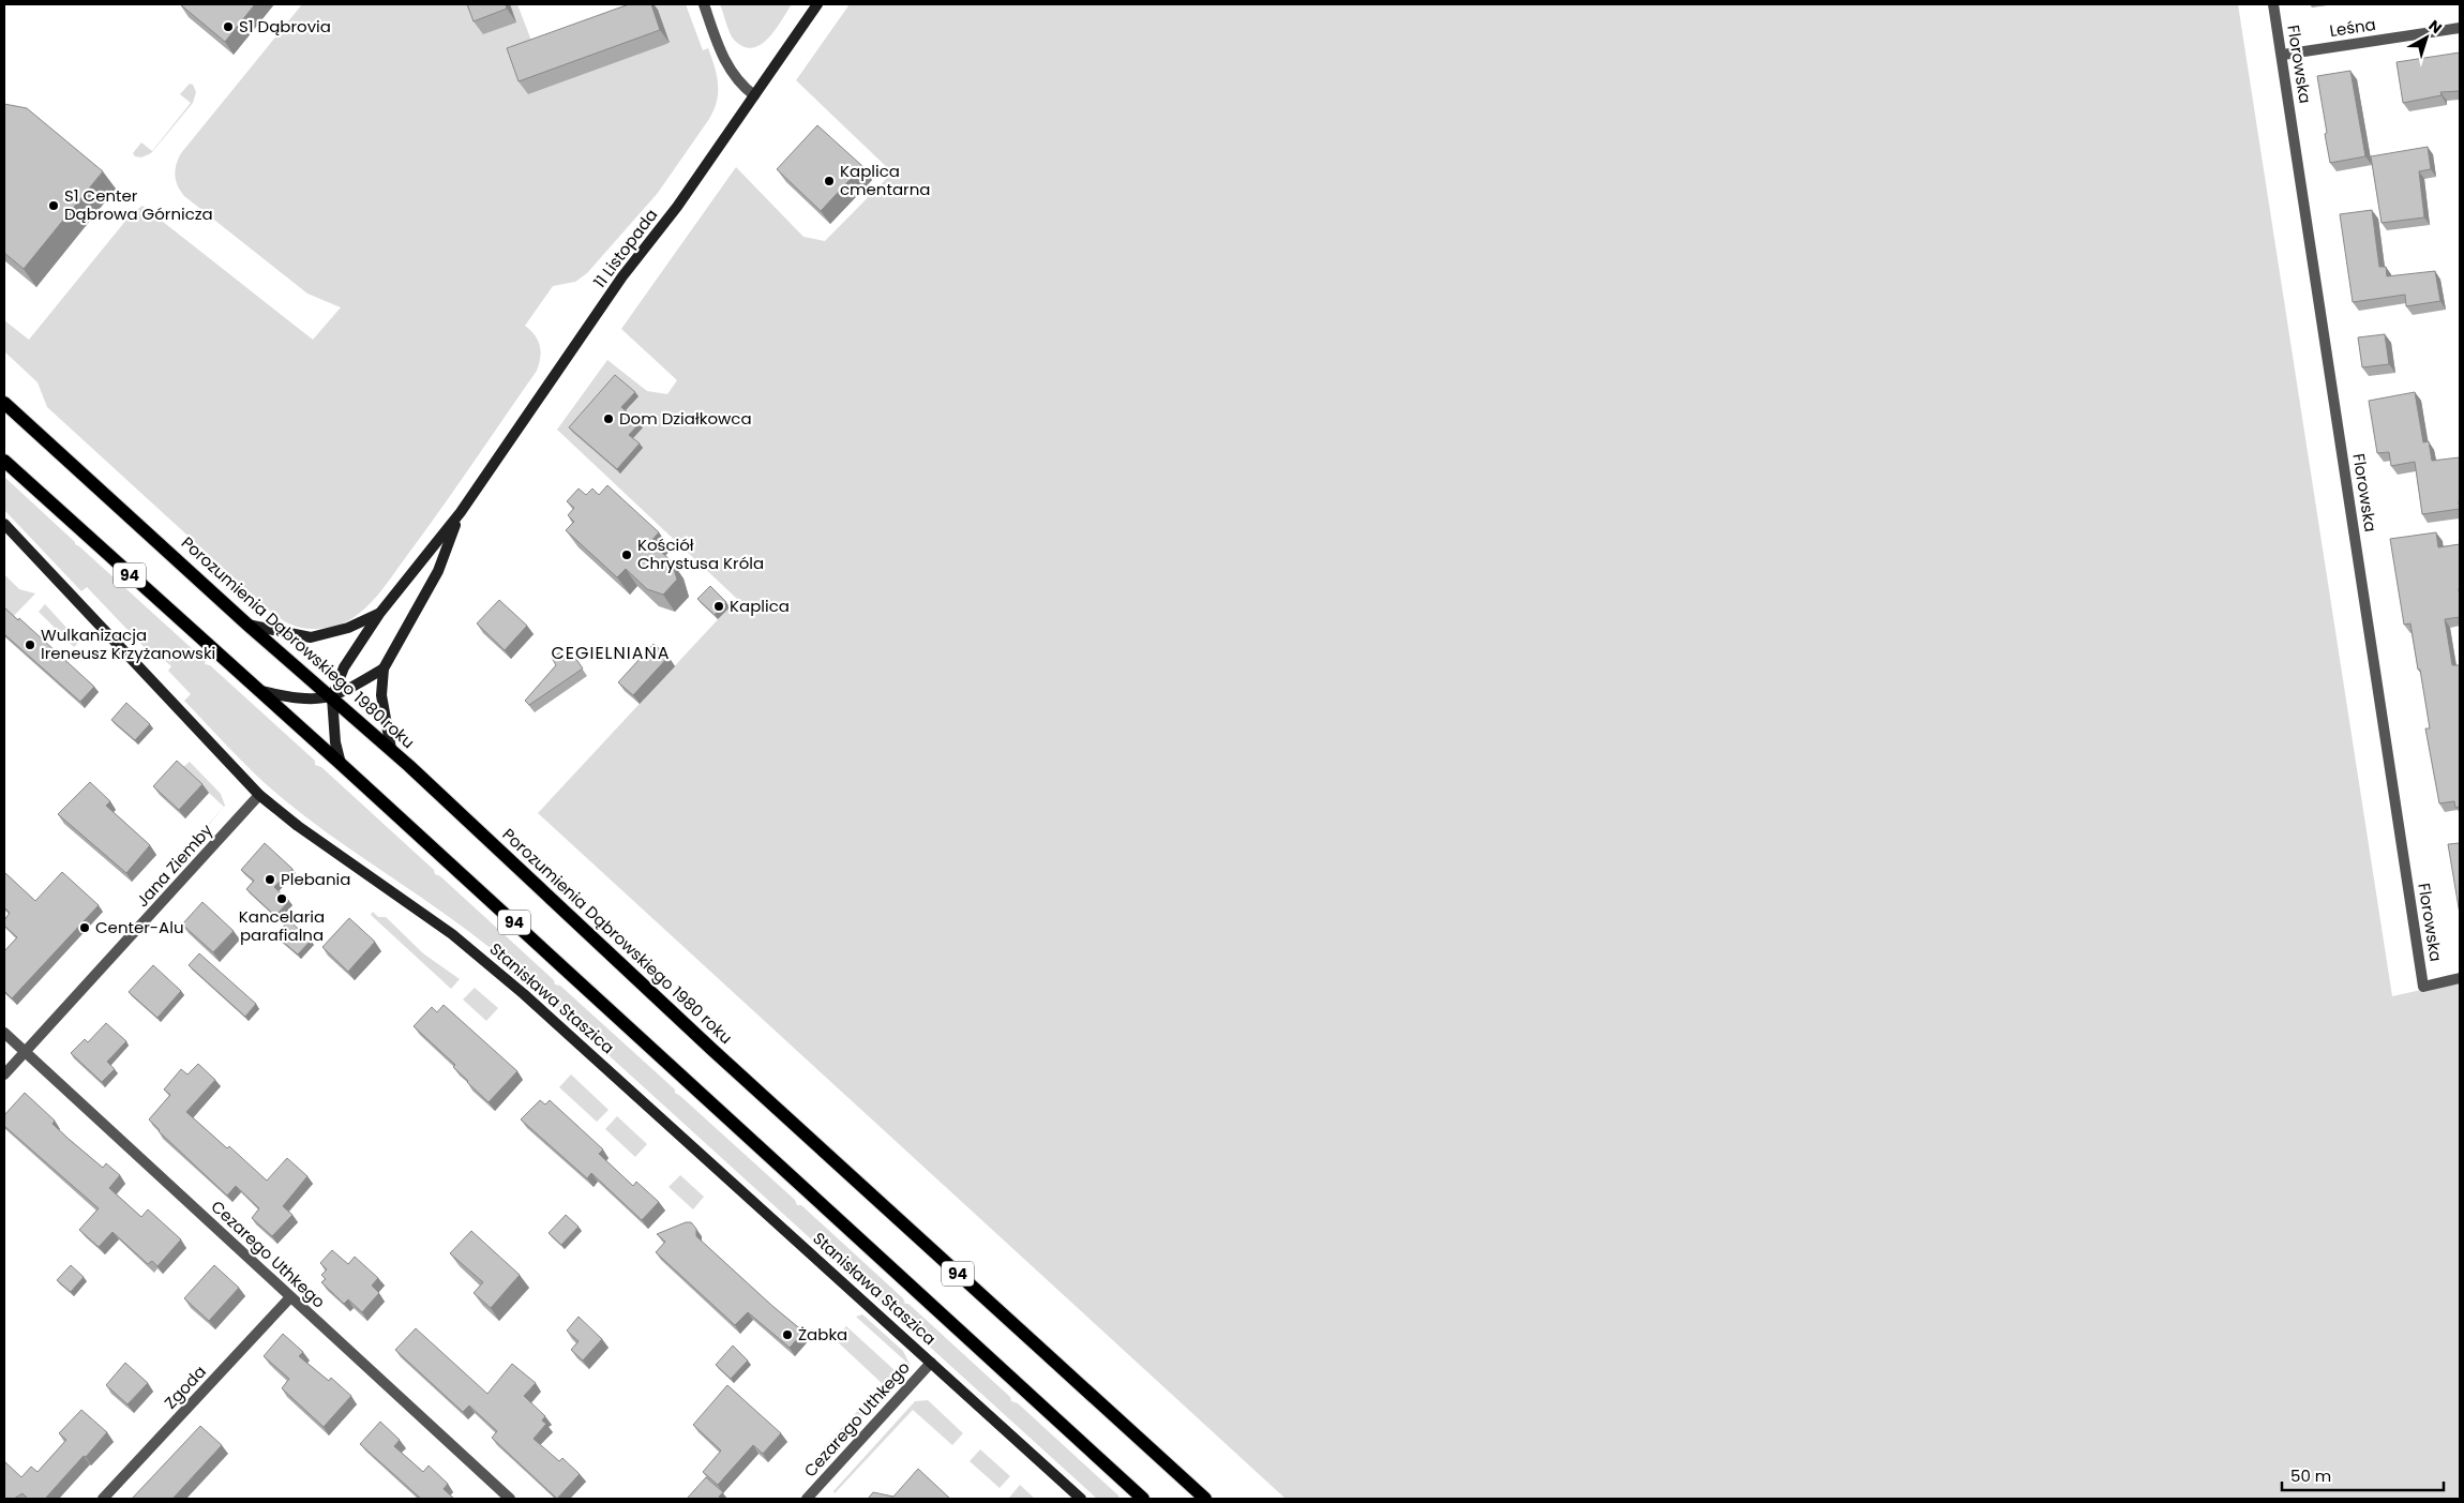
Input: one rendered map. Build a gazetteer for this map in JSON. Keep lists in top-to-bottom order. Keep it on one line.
{"streets":{"main road":["94","Porozumienia Dąbrowskiego 1980 roku"],"street":["Leśna","Florowska","11 Listopada","Jana Ziemby","Stanisława Staszica","Cezarego Uthkego","Zgoda"]},"crossings":[["Leśna","Florowska"],["11 Listopada","Porozumienia Dąbrowskiego 1980 roku"],["Jana Ziemby","Stanisława Staszica"],["Jana Ziemby","Cezarego Uthkego"],["Stanisława Staszica","Cezarego Uthkego"],["Cezarego Uthkego","Zgoda"]],"districts":["CEGIELNIANA"],"places":["S1 Dąbrovia","Kaplica cmentarna","S1 Center Dąbrowa Górnicza","Dom Działkowca","Kościół Chrystusa Króla","Kaplica","Wulkanizacja Ireneusz Krzyżanowski","Plebania","Kancelaria parafialna","Center-Alu","Żabka"],"scale_bar":"50 m","north":"top right"}
